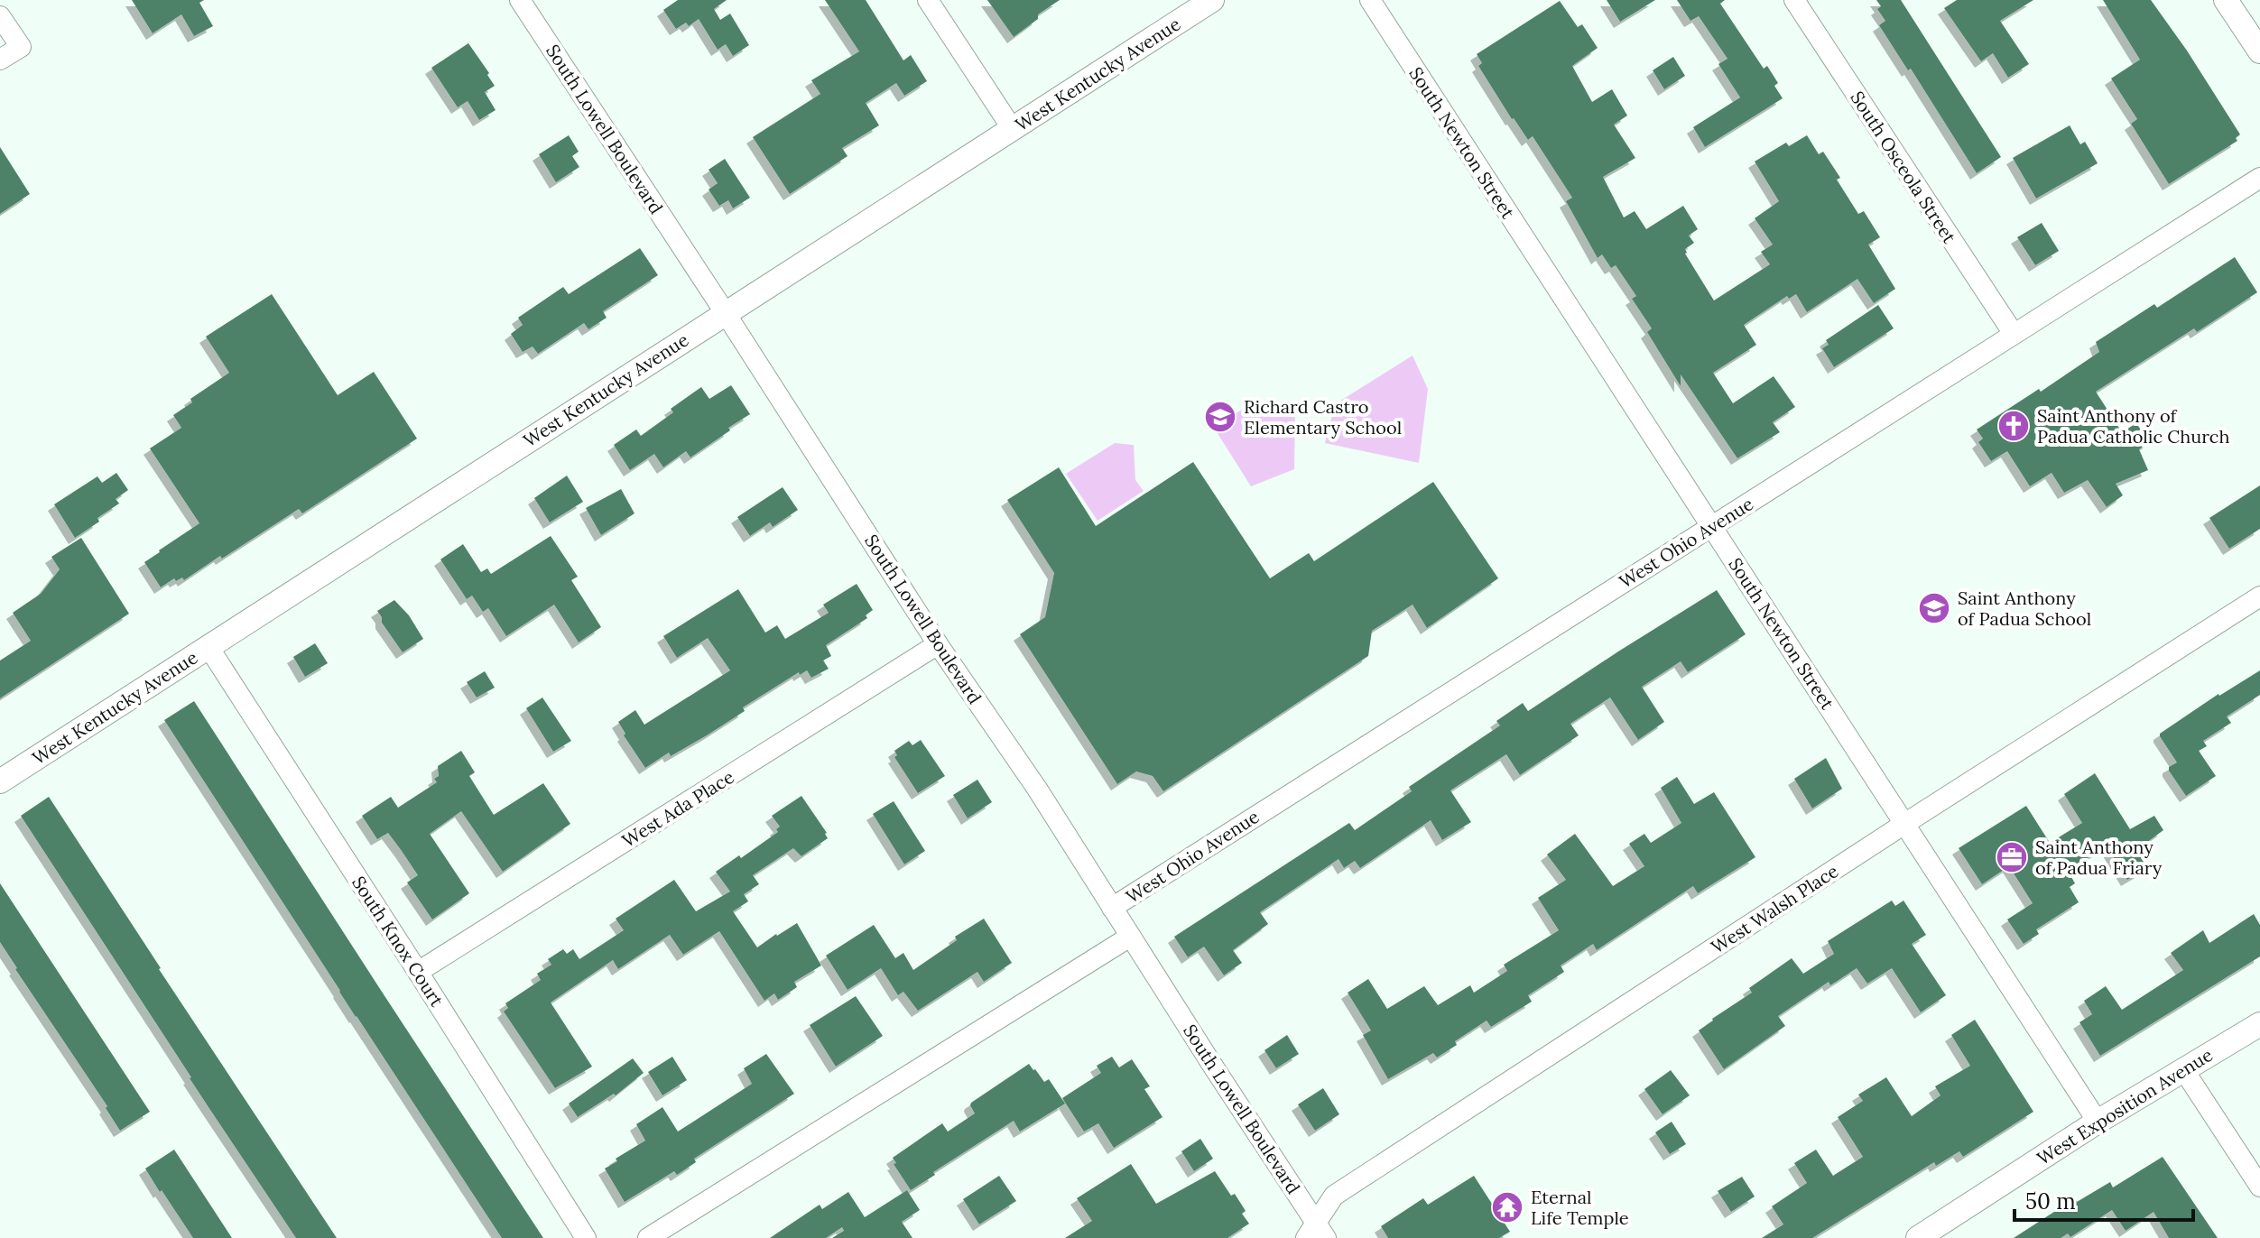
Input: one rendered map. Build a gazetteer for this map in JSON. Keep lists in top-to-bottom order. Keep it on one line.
{"streets":{"street":["West Kentucky Avenue","South Lowell Boulevard","South Newton Street","South Osceola Street","West Ohio Avenue","West Ada Place","West Walsh Place","South Knox Court","West Exposition Avenue"]},"crossings":[["West Kentucky Avenue","South Lowell Boulevard"],["West Kentucky Avenue","South Knox Court"],["South Lowell Boulevard","West Ohio Avenue"],["South Lowell Boulevard","West Ada Place"],["South Lowell Boulevard","West Walsh Place"],["South Newton Street","West Ohio Avenue"],["South Newton Street","West Walsh Place"],["South Newton Street","West Exposition Avenue"],["South Osceola Street","West Ohio Avenue"],["West Ada Place","South Knox Court"]],"places":{"school or university":["Richard Castro Elementary School","Saint Anthony of Padua School"],"church":["Saint Anthony of Padua Catholic Church"],"office":["Saint Anthony of Padua Friary"],"temple":["Eternal Life Temple"]},"scale_bar":"50 m"}
